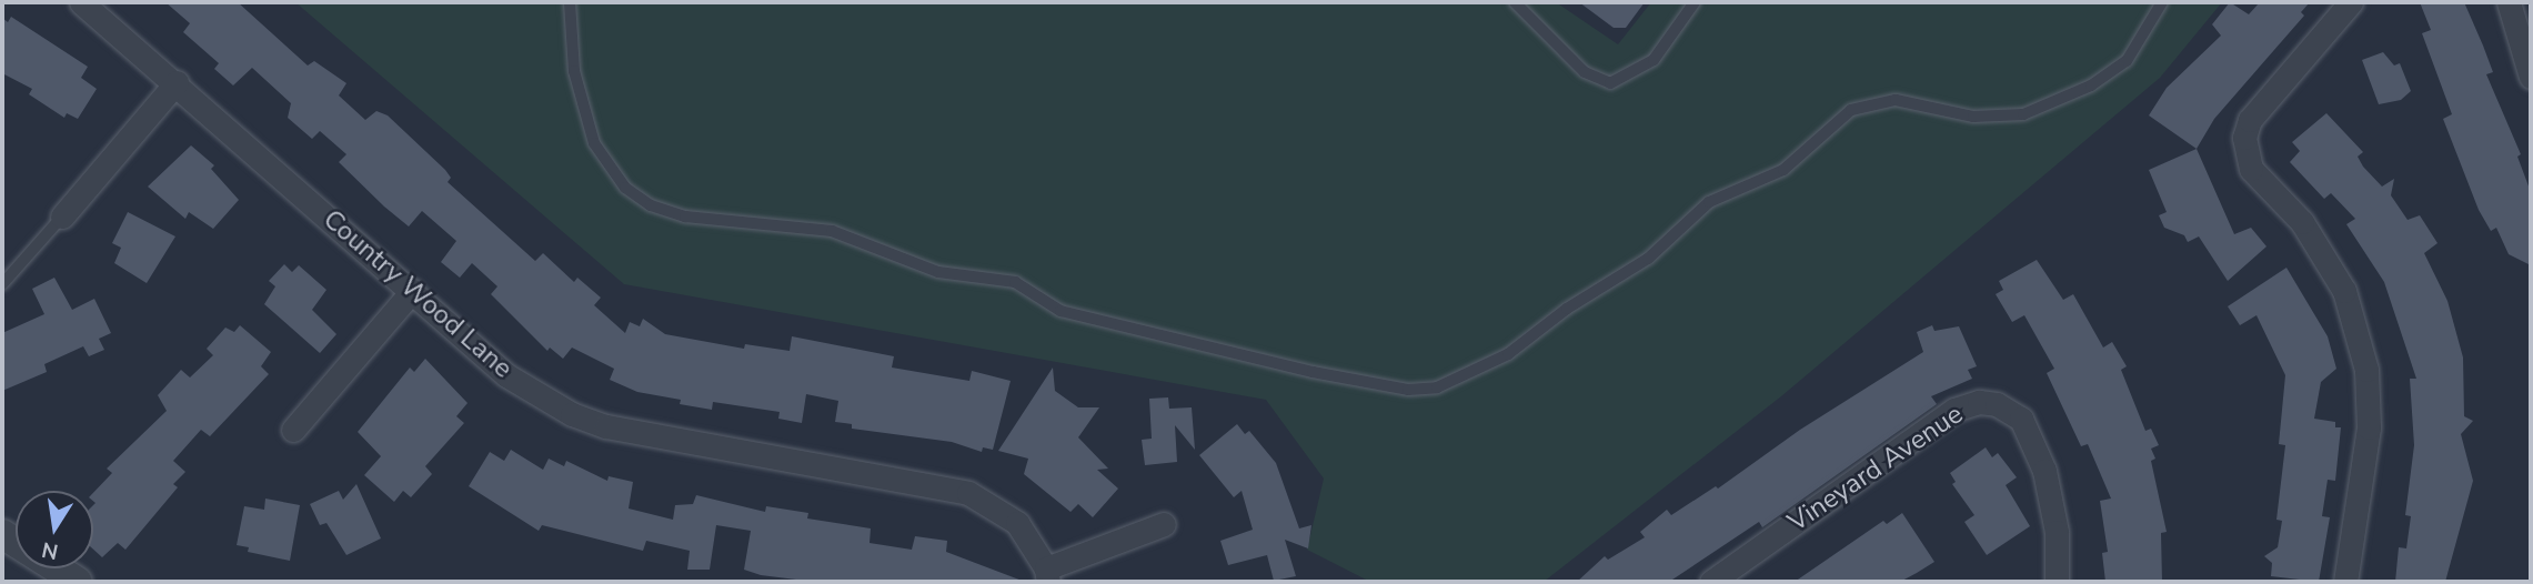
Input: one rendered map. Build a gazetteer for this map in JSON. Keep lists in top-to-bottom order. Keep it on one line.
{"streets":{"street":["Country Wood Lane","Vineyard Avenue"]},"north":"bottom"}
